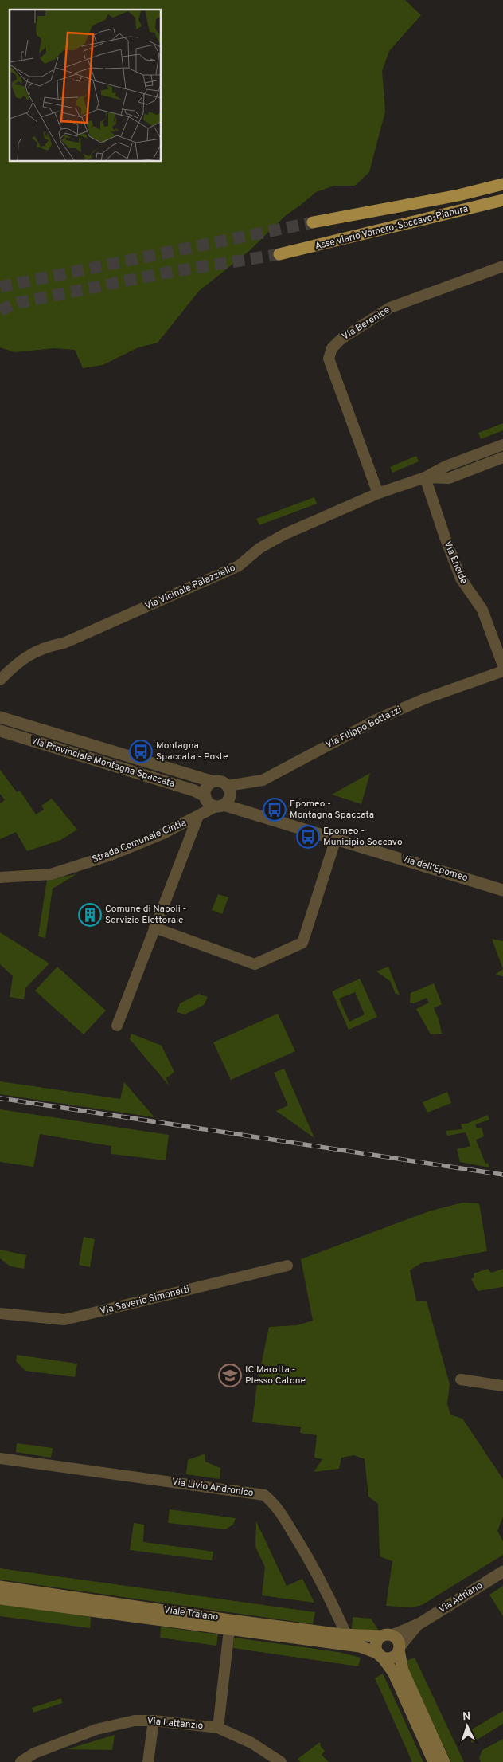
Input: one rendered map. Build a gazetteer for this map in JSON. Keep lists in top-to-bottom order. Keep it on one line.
{"streets":{"highway":["Asse viario Vomero-Soccavo-Pianura"],"main road":["Viale Traiano"],"street":["Via Berenice","Via Eneide","Via Vicinale Palazziello","Via Filippo Bottazzi","Via Provinciale Montagna Spaccata","Strada Comunale Cintia","Via dell'Epomeo","Via Saverio Simonetti","Via Livio Andronico","Via Adriano","Via Lattanzio"]},"crossings":[["Via Berenice","Via Vicinale Palazziello"],["Via Eneide","Via Vicinale Palazziello"],["Via Filippo Bottazzi","Via Provinciale Montagna Spaccata"],["Via Filippo Bottazzi","Via dell'Epomeo"],["Via Provinciale Montagna Spaccata","Strada Comunale Cintia"],["Via Provinciale Montagna Spaccata","Via dell'Epomeo"],["Strada Comunale Cintia","Via dell'Epomeo"],["Via Livio Andronico","Viale Traiano"],["Via Adriano","Viale Traiano"]],"places":{"bus stop":["Montagna Spaccata - Poste","Epomeo - Montagna Spaccata","Epomeo - Municipio Soccavo"],"building":["Comune di Napoli - Servizio Elettorale"],"school or university":["IC Marotta - Plesso Catone"]},"north":"top"}
